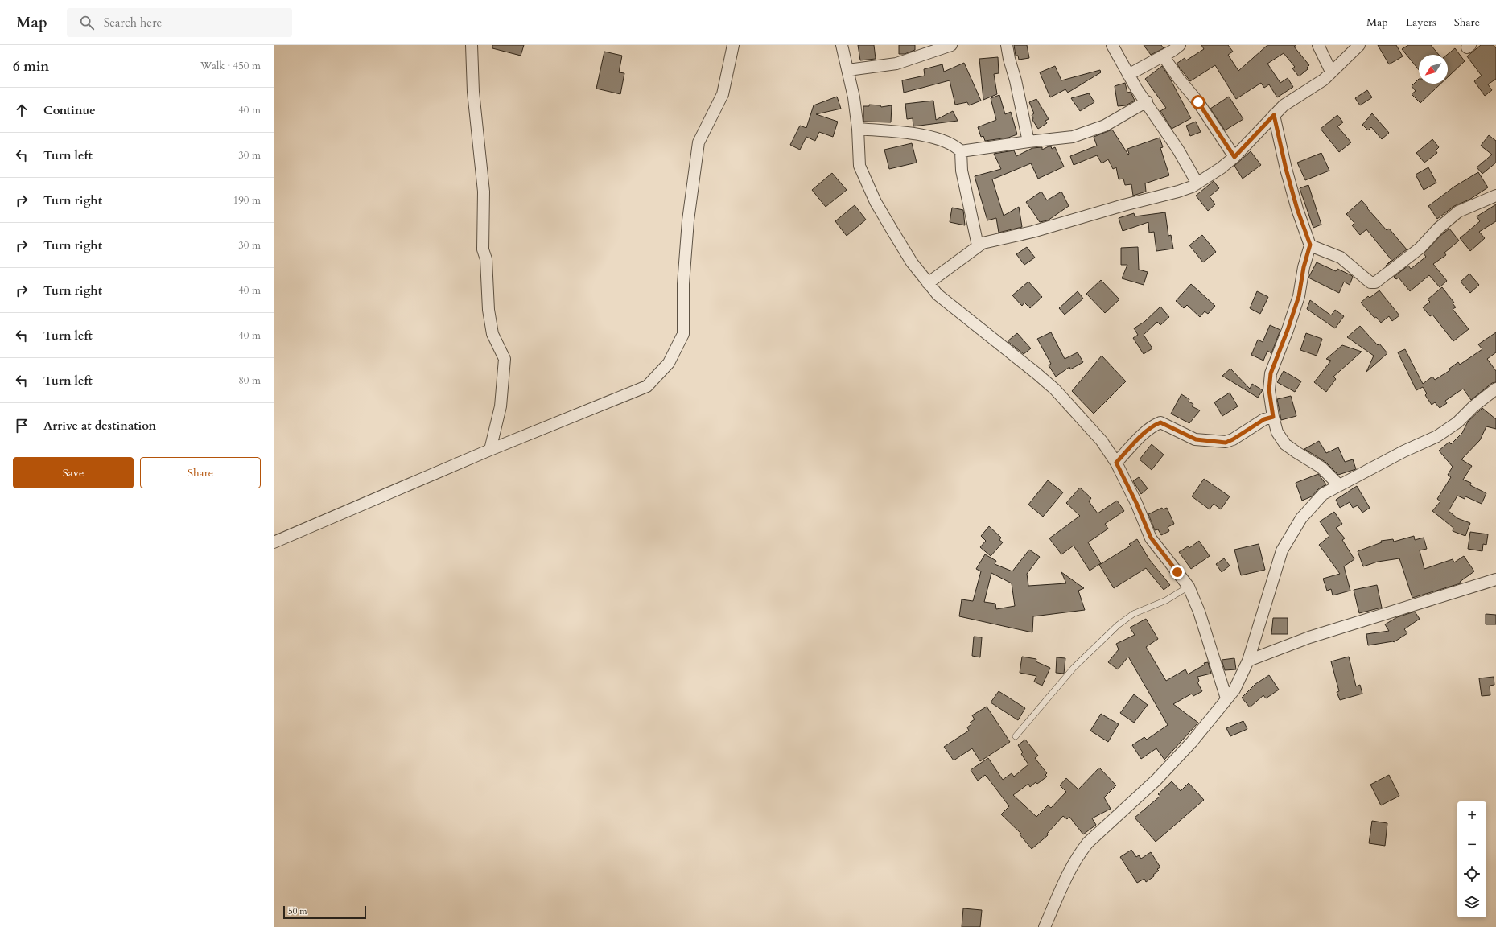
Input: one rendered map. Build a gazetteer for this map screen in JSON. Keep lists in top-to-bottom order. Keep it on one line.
{"scale_bar":"50 m","north":"bottom left","page":{"header":"Map","search":"Search here","nav":["Map","Layers","Share"],"heading":["6 min","Walk · 450 m"],"list":[["Continue","40 m"],["Turn left","30 m"],["Turn right","190 m"],["Turn right","30 m"],["Turn right","40 m"],["Turn left","40 m"],["Turn left","80 m"],"Arrive at destination"],"buttons":["Save","Share"],"map_buttons":["+","−"],"scale":"50 m"}}
